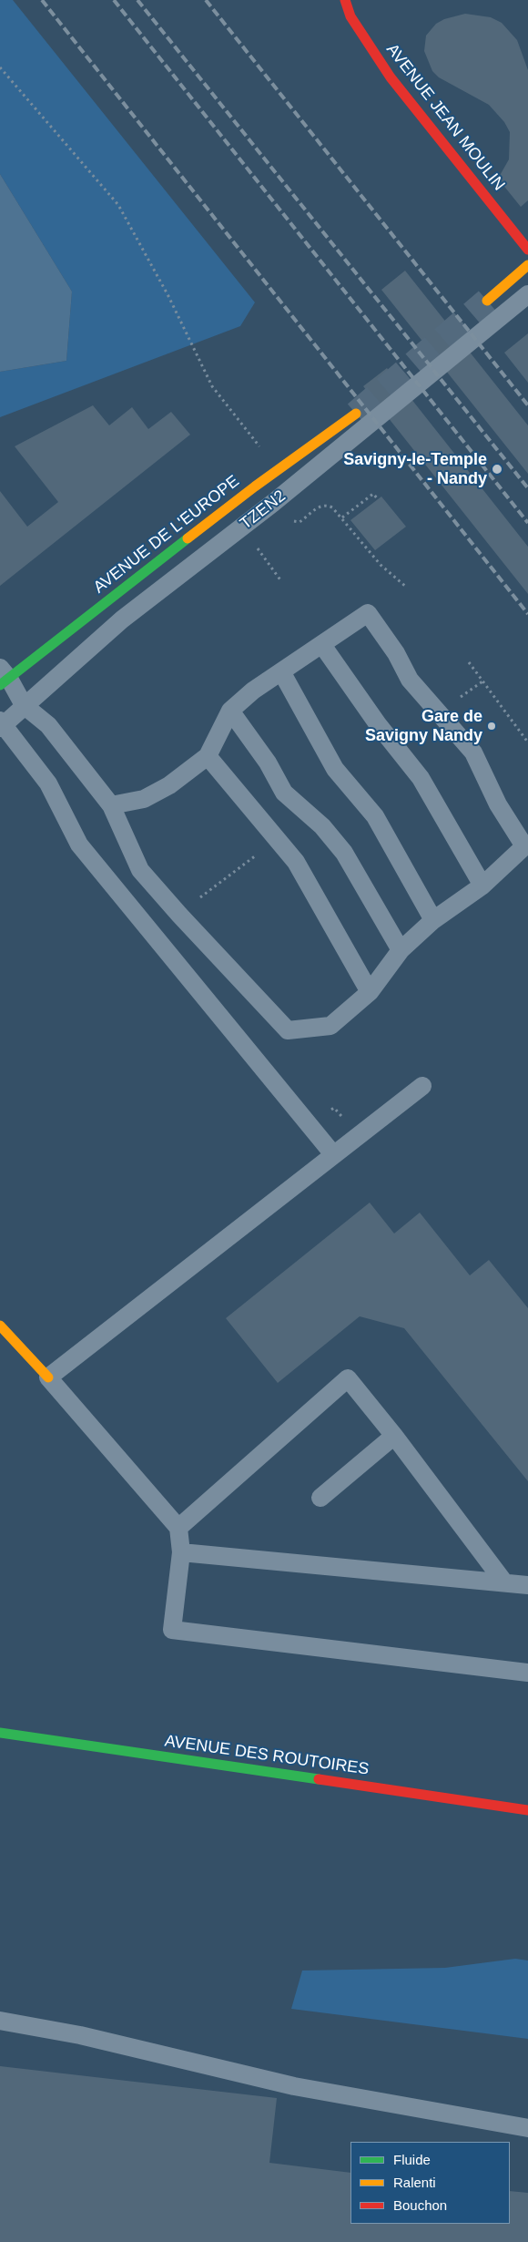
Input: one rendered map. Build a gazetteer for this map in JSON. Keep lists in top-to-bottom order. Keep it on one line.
{"streets":{"street":["AVENUE JEAN MOULIN","AVENUE DE L'EUROPE","AVENUE DES ROUTOIRES"],"lane":["TZEN2"]},"places":["Savigny-le-Temple - Nandy","Gare de Savigny Nandy"],"legend":["Fluide","Ralenti","Bouchon"]}
